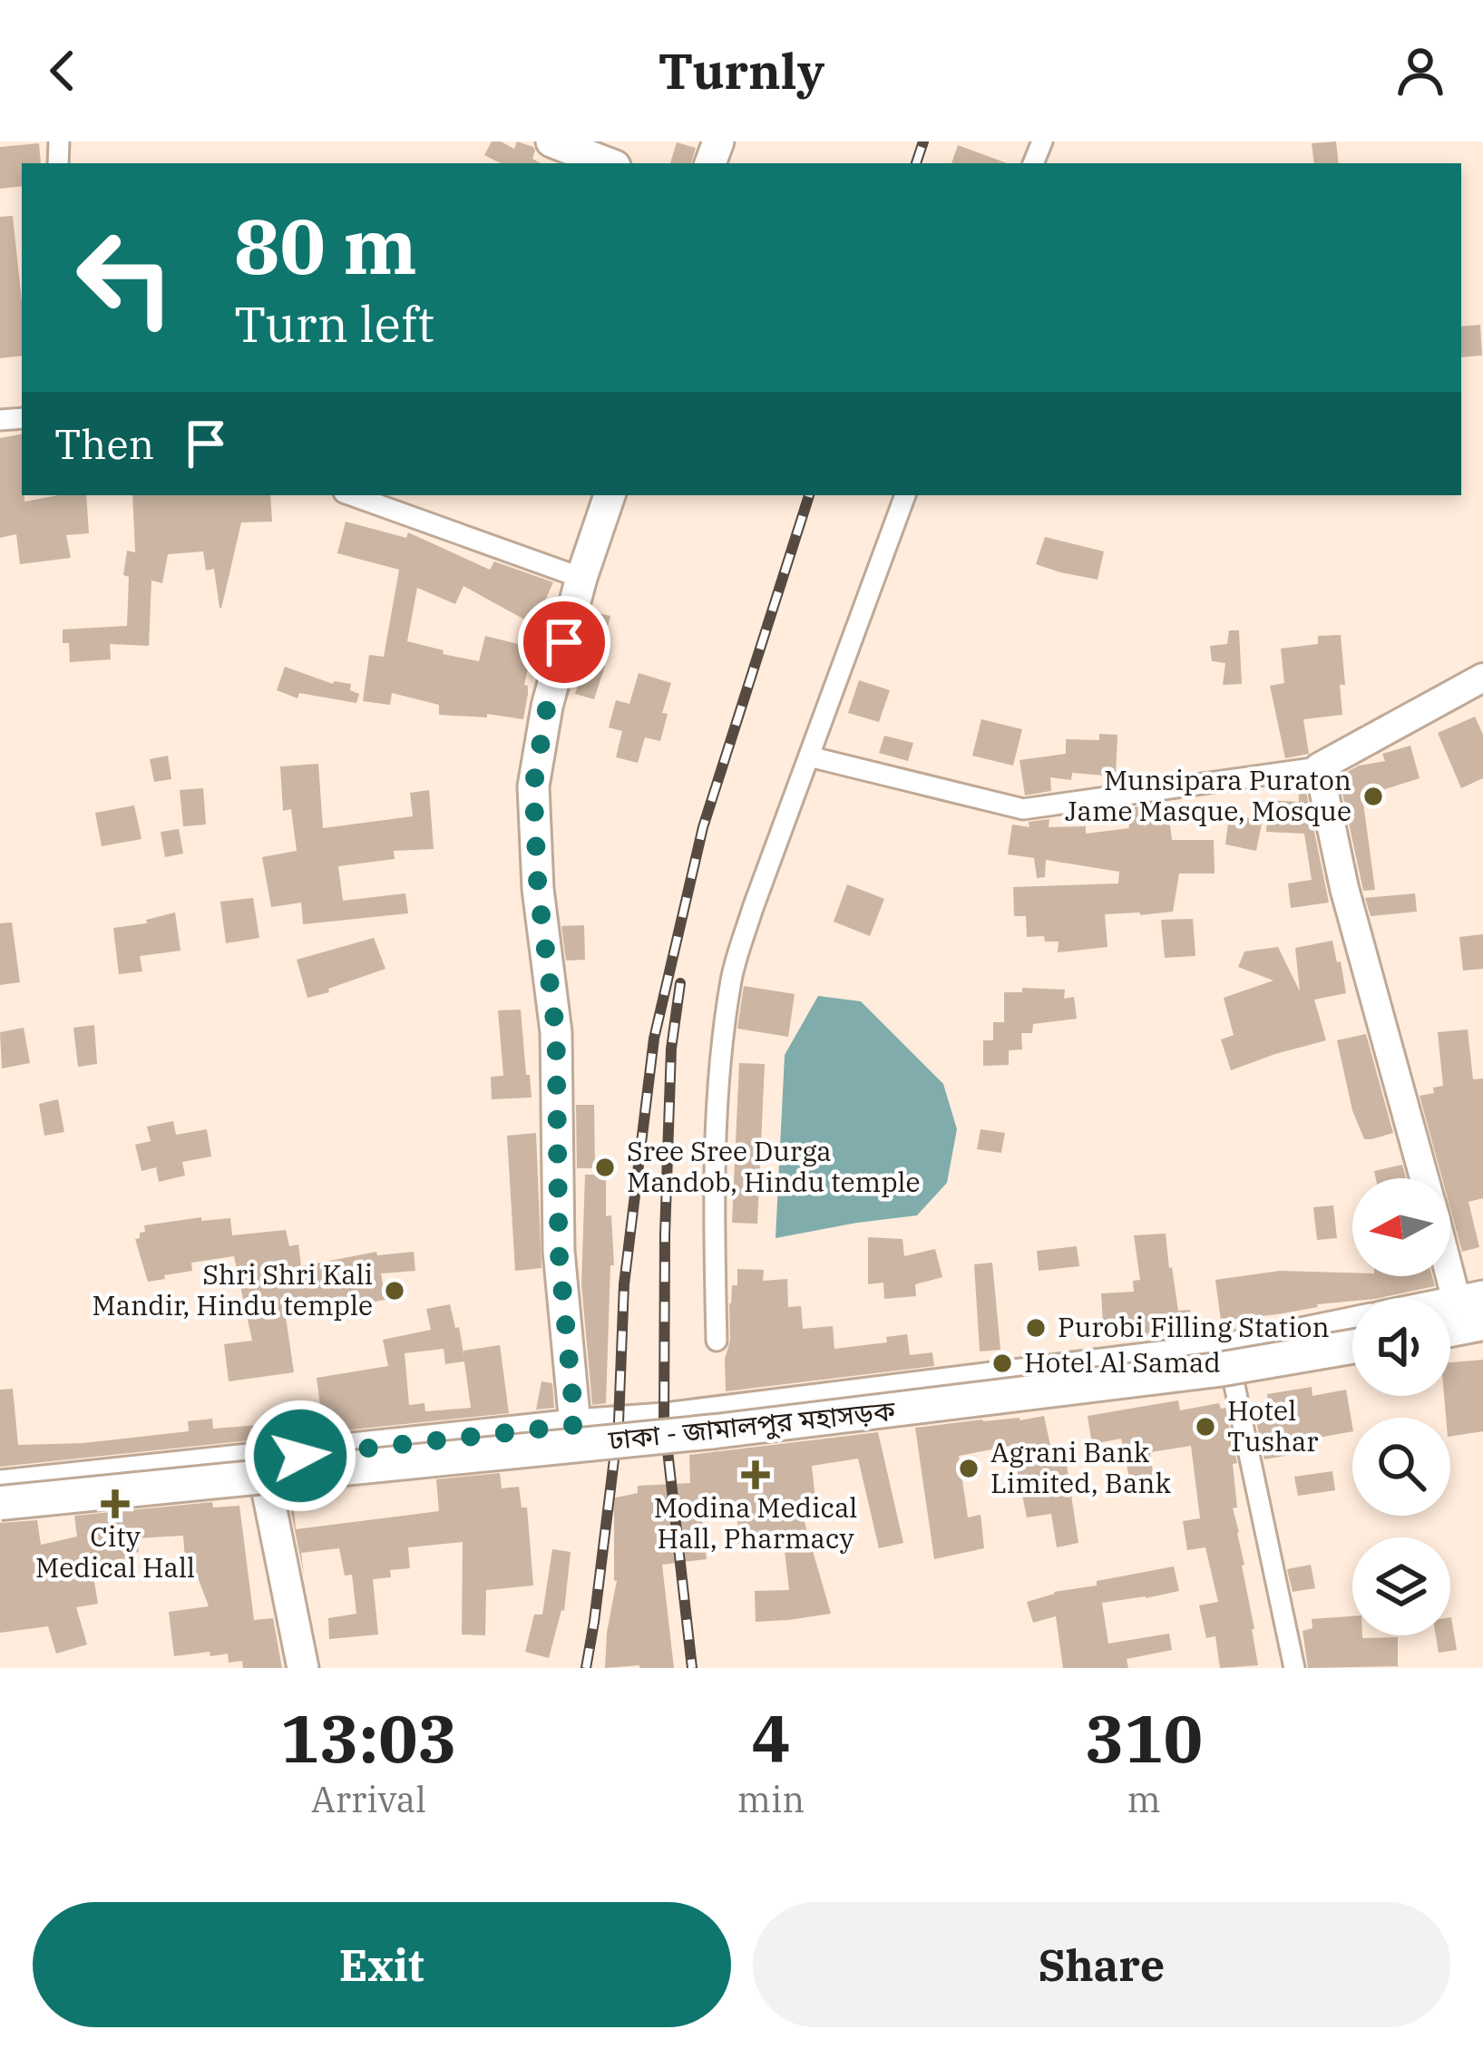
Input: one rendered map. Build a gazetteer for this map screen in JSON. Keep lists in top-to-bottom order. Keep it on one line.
{"streets":{"highway":["ঢাকা - জামালপুর মহাসড়ক"]},"places":{"other":["Munsipara Puraton Jame Masque, Mosque","Sree Sree Durga Mandob, Hindu temple","Shri Shri Kali Mandir, Hindu temple","Purobi Filling Station","Hotel Al Samad","Hotel Tushar","Agrani Bank Limited, Bank"],"health":["Modina Medical Hall, Pharmacy","City Medical Hall"]},"north":"left","page":{"header":"Turnly","turn":["80 m","Turn left"],"then":"Then","eta":["13:03","Arrival","4","min","310","m"],"buttons":["Exit","Share"]}}
